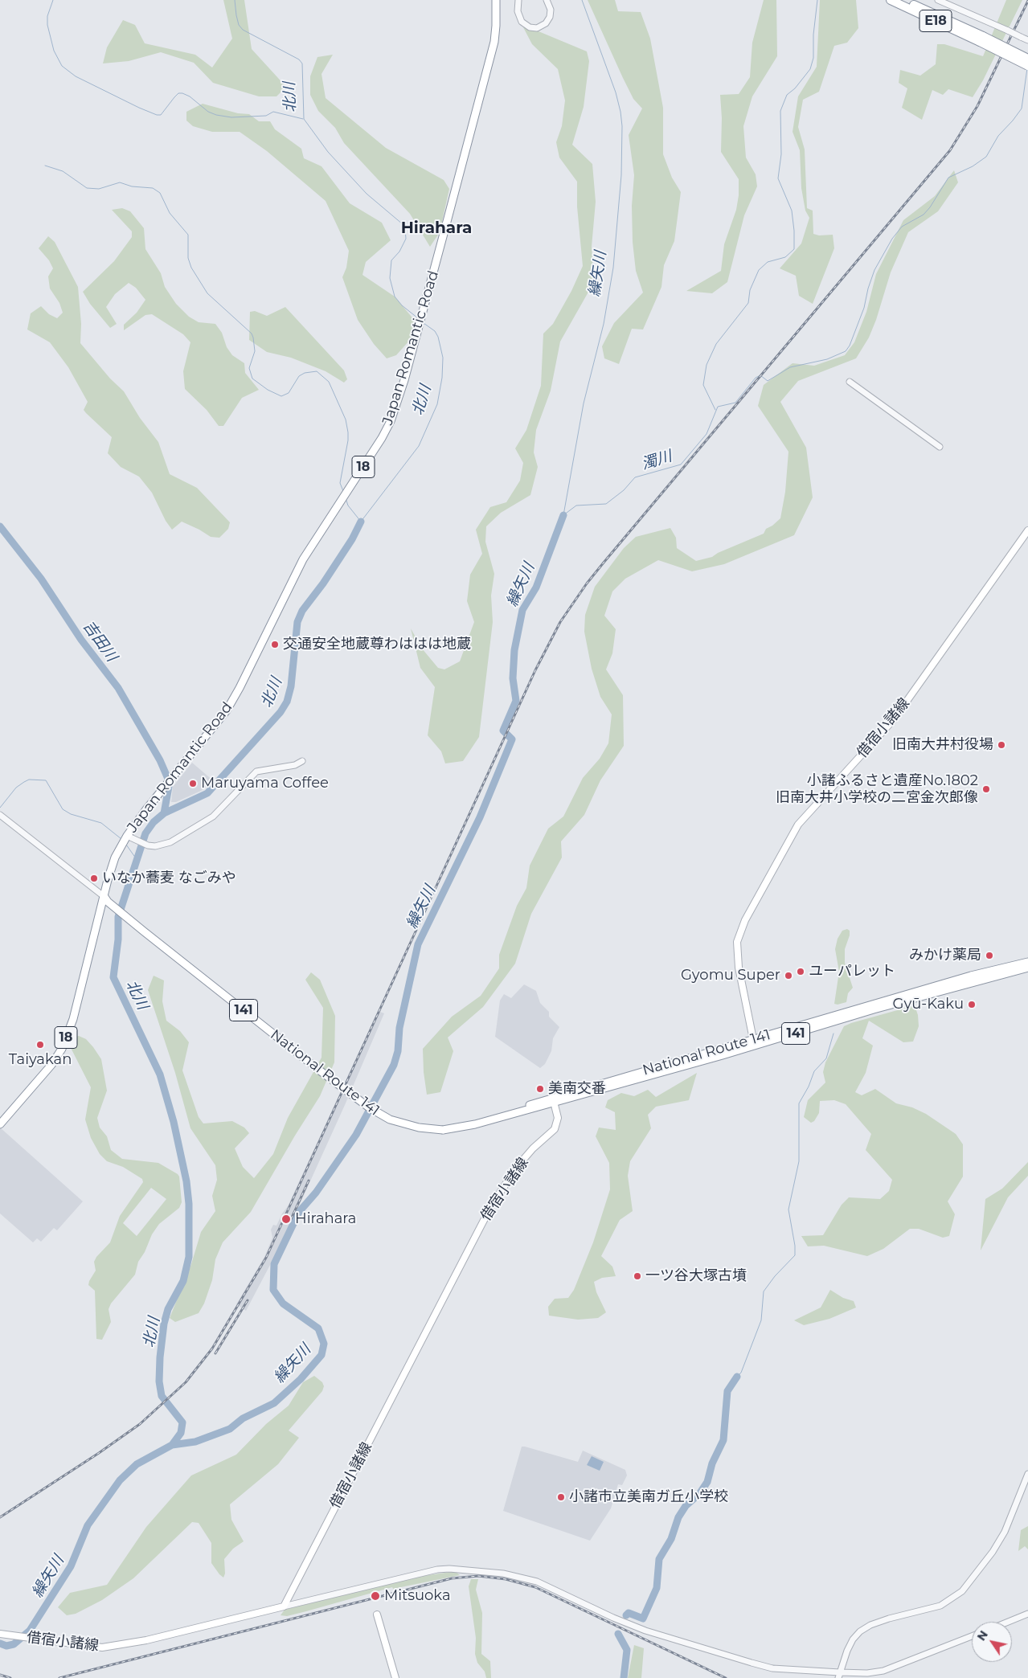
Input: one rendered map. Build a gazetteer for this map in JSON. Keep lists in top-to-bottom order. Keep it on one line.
{"streets":{"highway":["E18","Japan Romantic Road","18","141","National Route 141"],"main road":["借宿小諸線"]},"crossings":[["Japan Romantic Road","National Route 141"],["借宿小諸線","National Route 141"]],"districts":["Hirahara"],"water":["北川","繰矢川","濁川","吉田川"],"places":["交通安全地蔵尊わははは地蔵","旧南大井村役場","Maruyama Coffee","小諸ふるさと遺産No.1802 旧南大井小学校の二宮金次郎像","いなか蕎麦 なごみや","みかけ薬局","ユーパレット","Gyomu Super","Gyū-Kaku","Taiyakan","美南交番","Hirahara","一ツ谷大塚古墳","小諸市立美南ガ丘小学校","Mitsuoka"],"north":"top left"}
